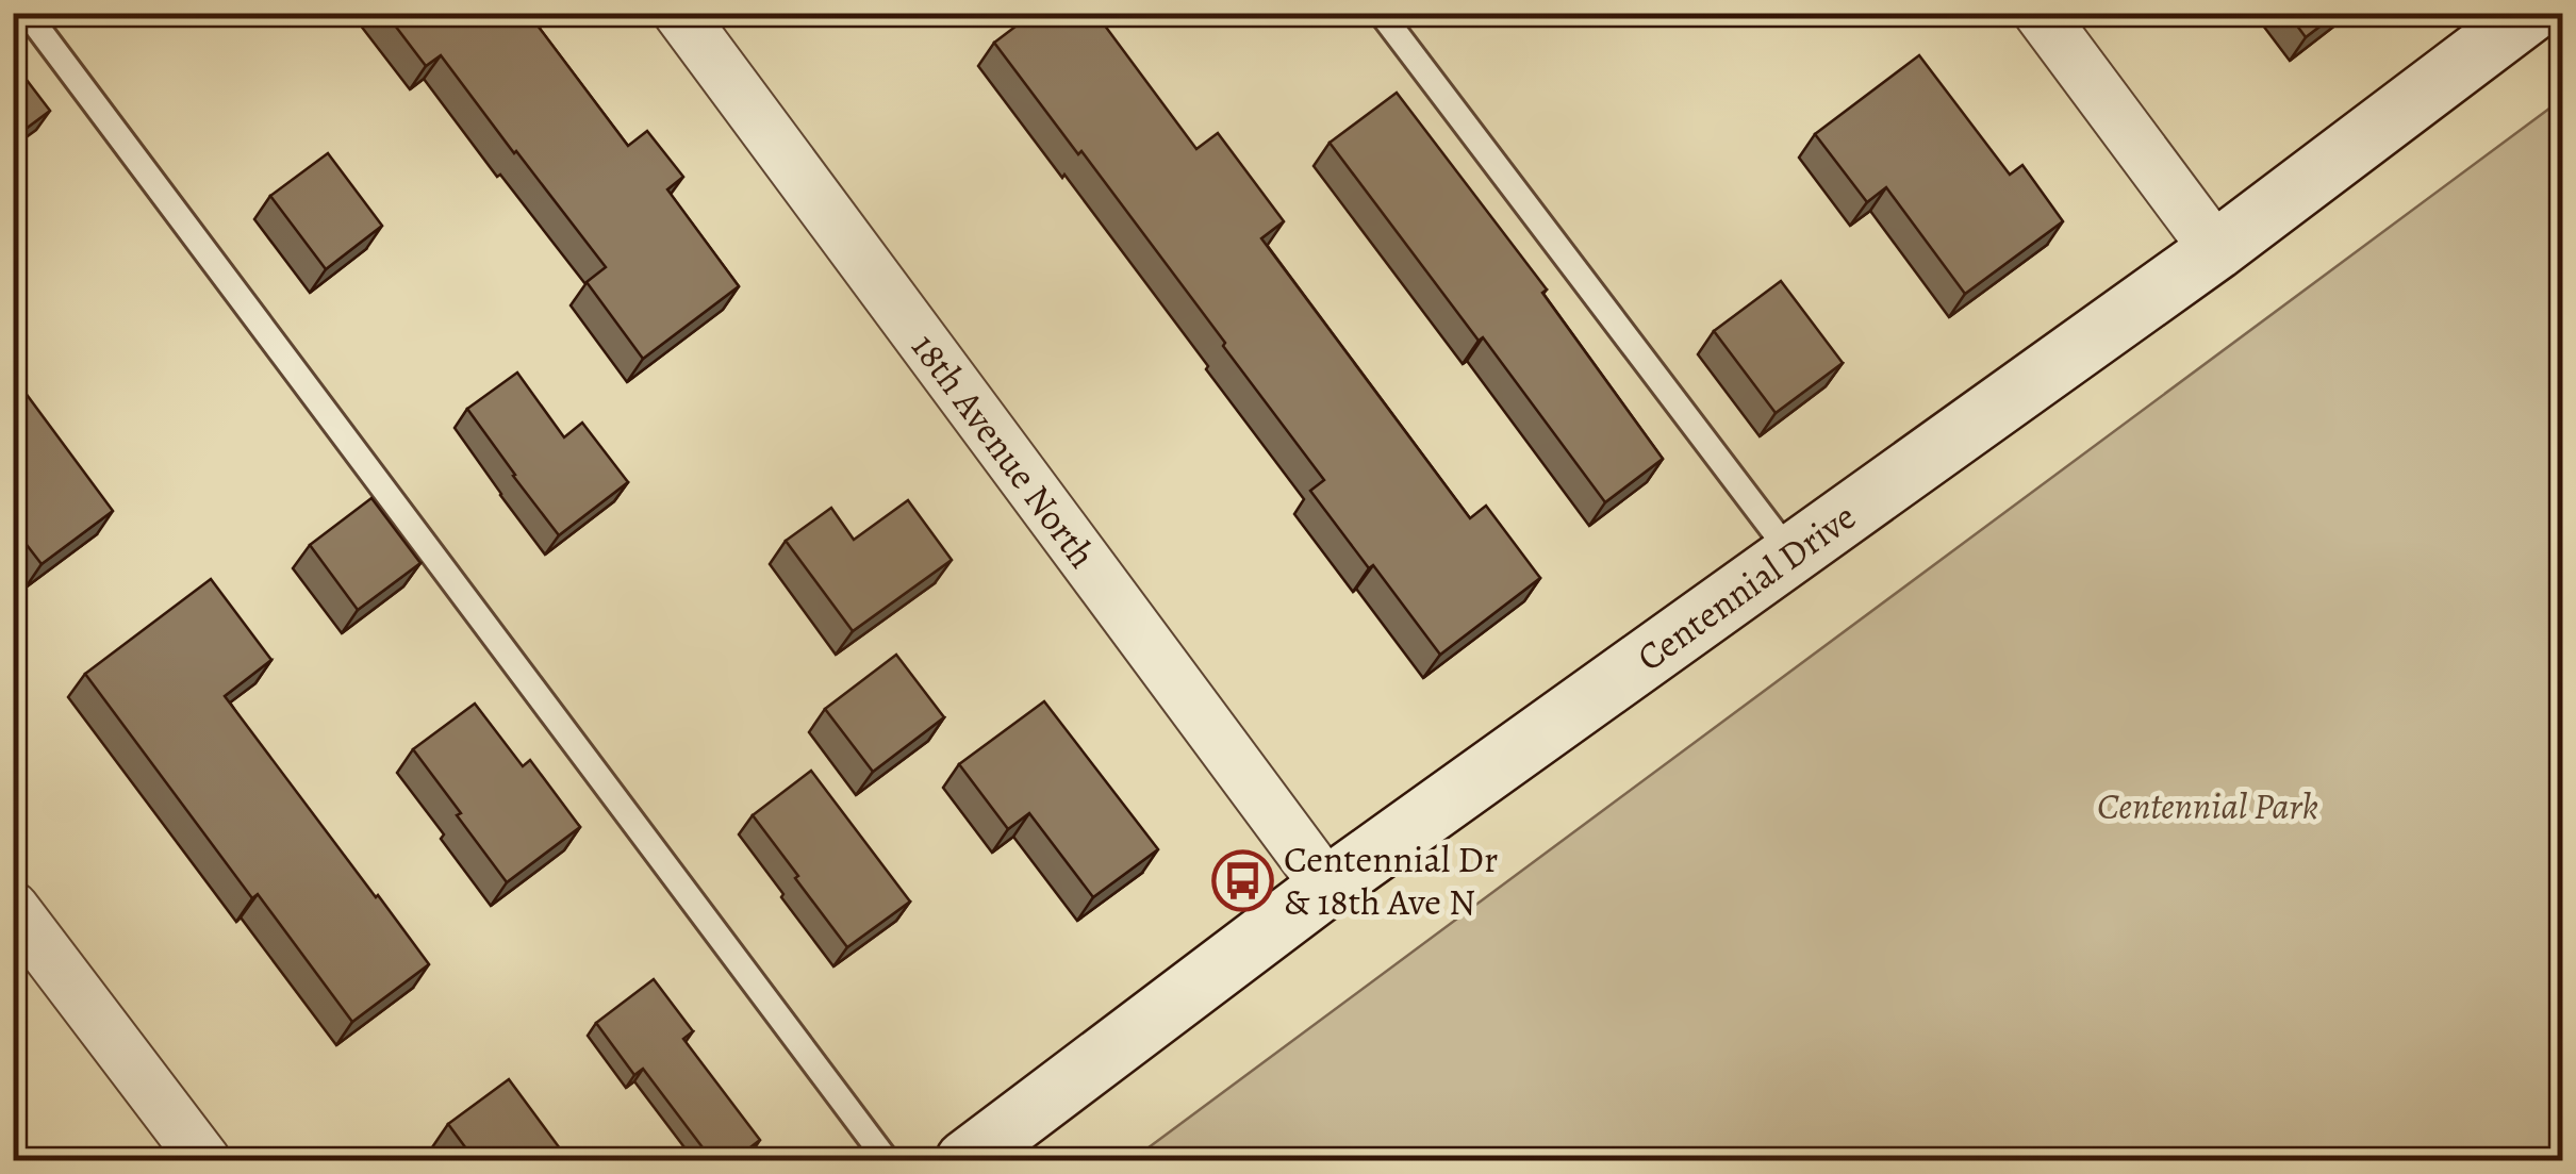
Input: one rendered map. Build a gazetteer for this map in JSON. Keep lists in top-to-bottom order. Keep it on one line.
{"streets":{"street":["18th Avenue North","Centennial Drive"]},"crossings":[["18th Avenue North","Centennial Drive"]],"parks":["Centennial Park"],"places":{"bus stop":["Centennial Dr & 18th Ave N"]}}
